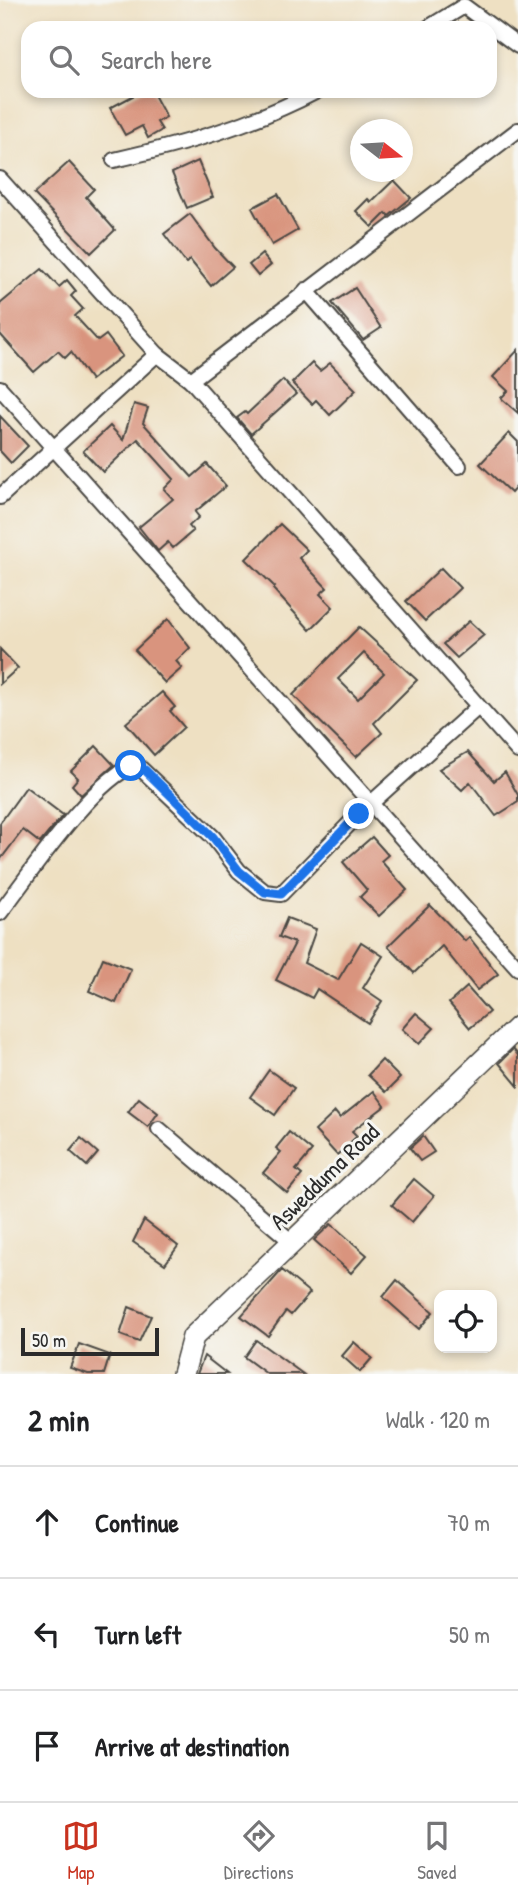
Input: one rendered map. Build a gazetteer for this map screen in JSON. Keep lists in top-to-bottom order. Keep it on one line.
{"streets":{"street":["Aswedduma Road"]},"scale_bar":"50 m","north":"right","page":{"search":"Search here","scale":"50 m","heading":["2 min","Walk · 120 m"],"list":[["Continue","70 m"],["Turn left","50 m"],"Arrive at destination"],"nav":["Map","Directions","Saved"]}}
